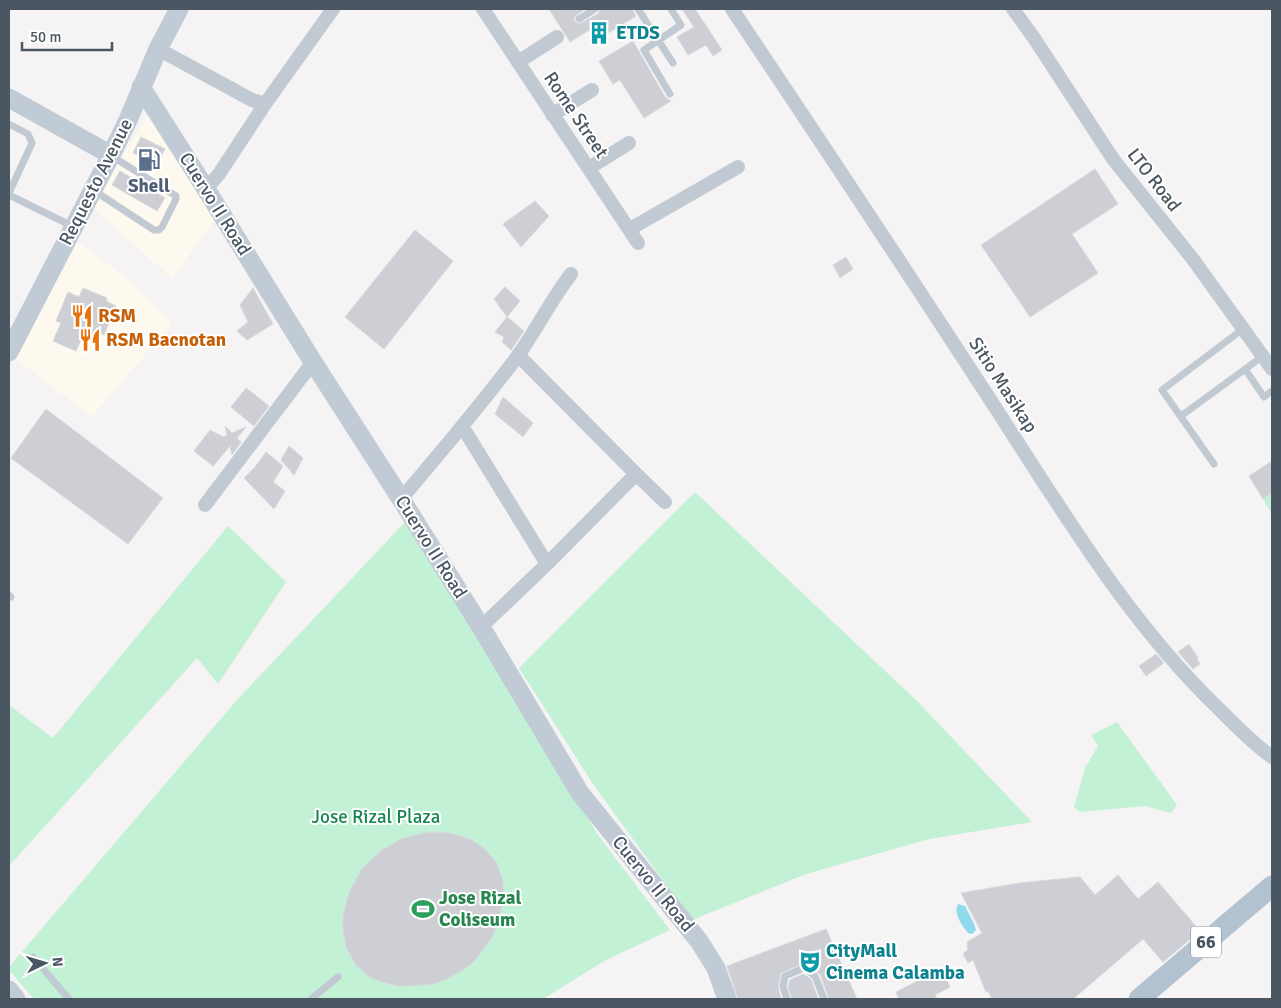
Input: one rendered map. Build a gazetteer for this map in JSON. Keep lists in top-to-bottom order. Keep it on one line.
{"streets":{"main road":["66"],"street":["Rome Street","LTO Road","Requesto Avenue","Cuervo II Road","Sitio Masikap"]},"crossings":[["Requesto Avenue","Cuervo II Road"]],"parks":["Jose Rizal Plaza"],"places":{"building":["ETDS"],"fuel station":["Shell"],"restaurant":["RSM","RSM Bacnotan"],"sports":["Jose Rizal Coliseum"],"theatre":["CityMall Cinema Calamba"]},"scale_bar":"50 m","north":"right"}
